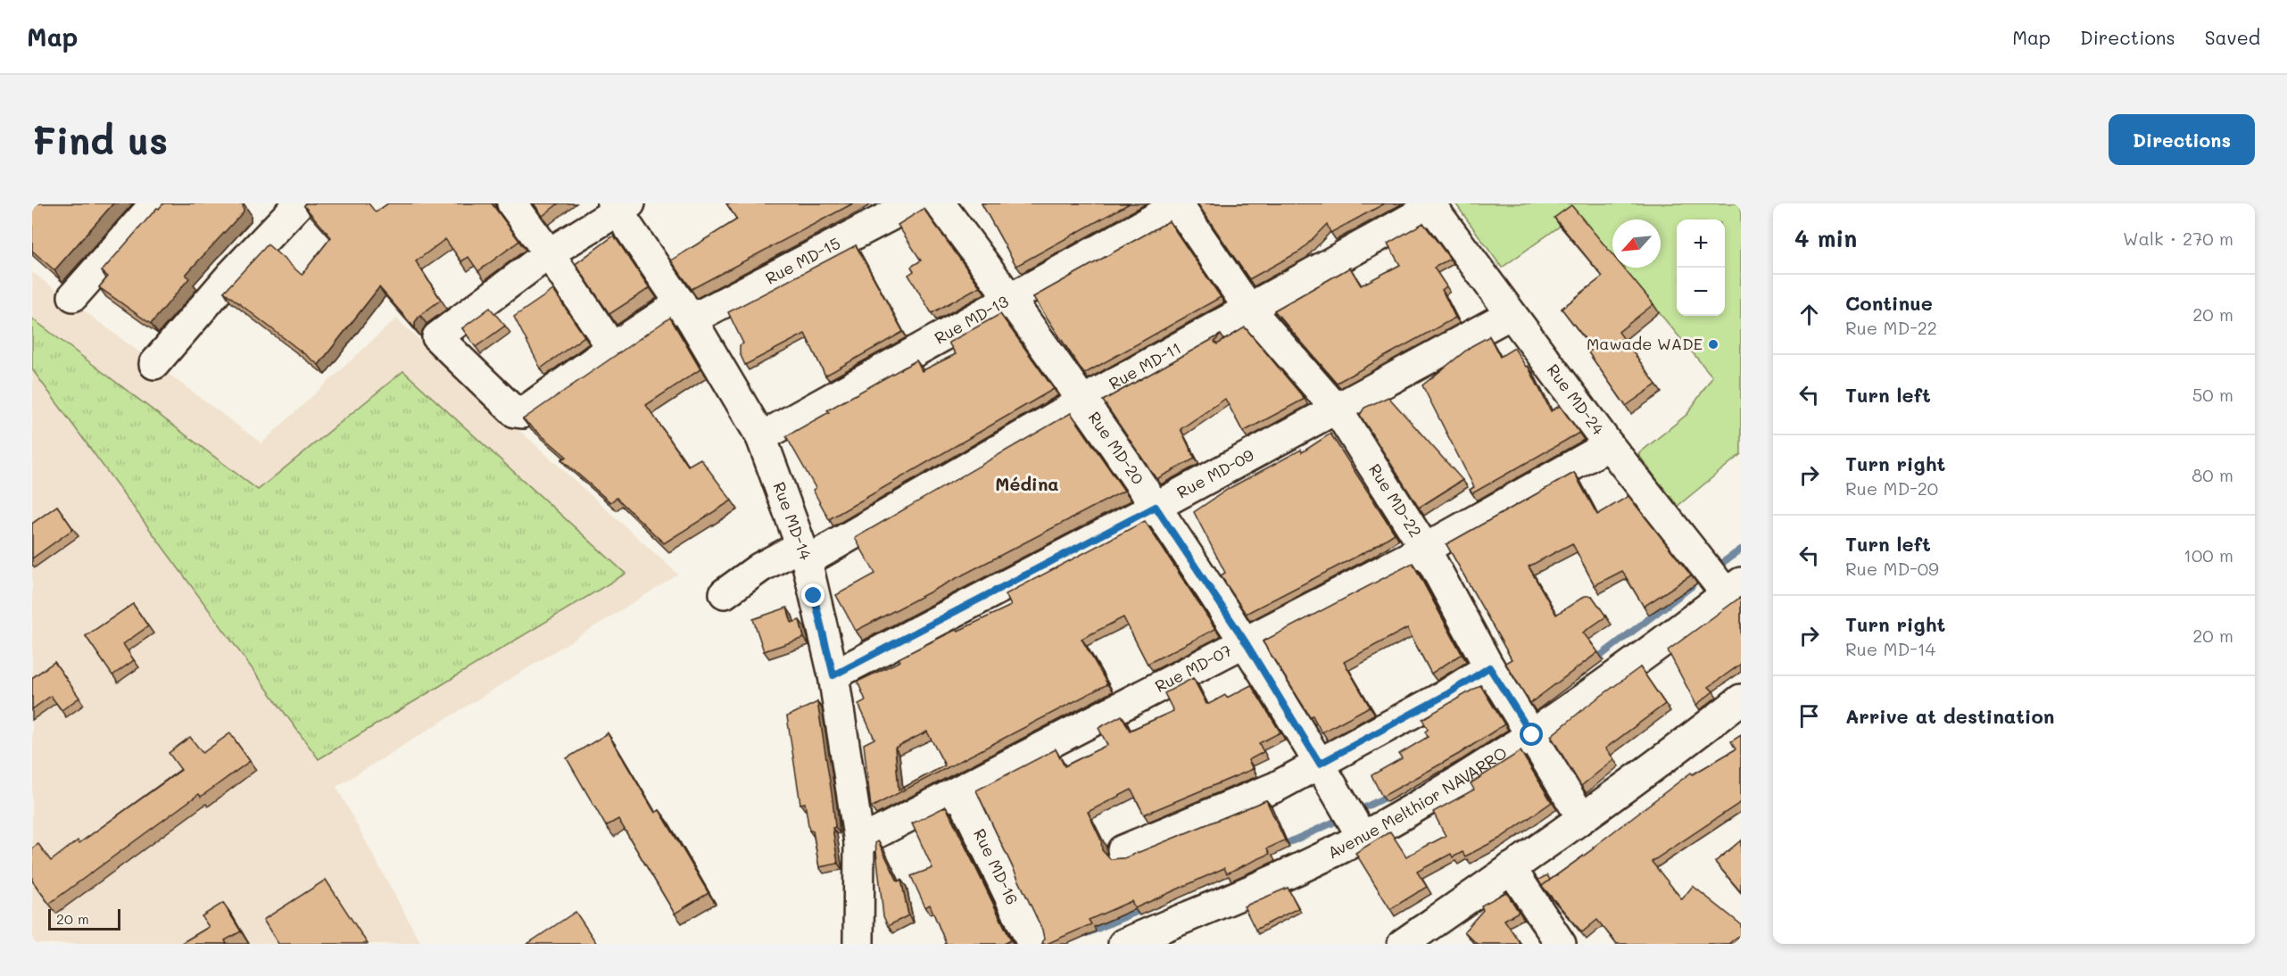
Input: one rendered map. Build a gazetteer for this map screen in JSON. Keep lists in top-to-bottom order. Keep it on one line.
{"streets":{"street":["Rue MD-15","Rue MD-13","Rue MD-11","Rue MD-24","Rue MD-20","Rue MD-09","Rue MD-22","Rue MD-14","Rue MD-07","Avenue Melthior NAVARRO","Rue MD-16"]},"crossings":[["Rue MD-15","Rue MD-14"],["Rue MD-13","Rue MD-20"],["Rue MD-13","Rue MD-22"],["Rue MD-13","Rue MD-14"],["Rue MD-11","Rue MD-24"],["Rue MD-11","Rue MD-20"],["Rue MD-11","Rue MD-22"],["Rue MD-11","Rue MD-14"],["Rue MD-24","Rue MD-09"],["Rue MD-24","Rue MD-07"],["Rue MD-24","Avenue Melthior NAVARRO"],["Rue MD-20","Rue MD-09"],["Rue MD-20","Rue MD-07"],["Rue MD-20","Avenue Melthior NAVARRO"],["Rue MD-09","Rue MD-22"],["Rue MD-09","Rue MD-14"],["Rue MD-22","Rue MD-07"],["Rue MD-22","Avenue Melthior NAVARRO"],["Rue MD-14","Rue MD-07"],["Rue MD-07","Rue MD-16"]],"districts":["Médina"],"places":["Mawade WADE"],"scale_bar":"20 m","north":"bottom left","page":{"header":"Map","nav":["Map","Directions","Saved"],"buttons":"Directions","title":"Find us","heading":["4 min","Walk · 270 m"],"map_buttons":["+","−"],"list":[["Continue","Rue MD-22","20 m"],["Turn left","50 m"],["Turn right","Rue MD-20","80 m"],["Turn left","Rue MD-09","100 m"],["Turn right","Rue MD-14","20 m"],"Arrive at destination"],"scale":"20 m"}}
